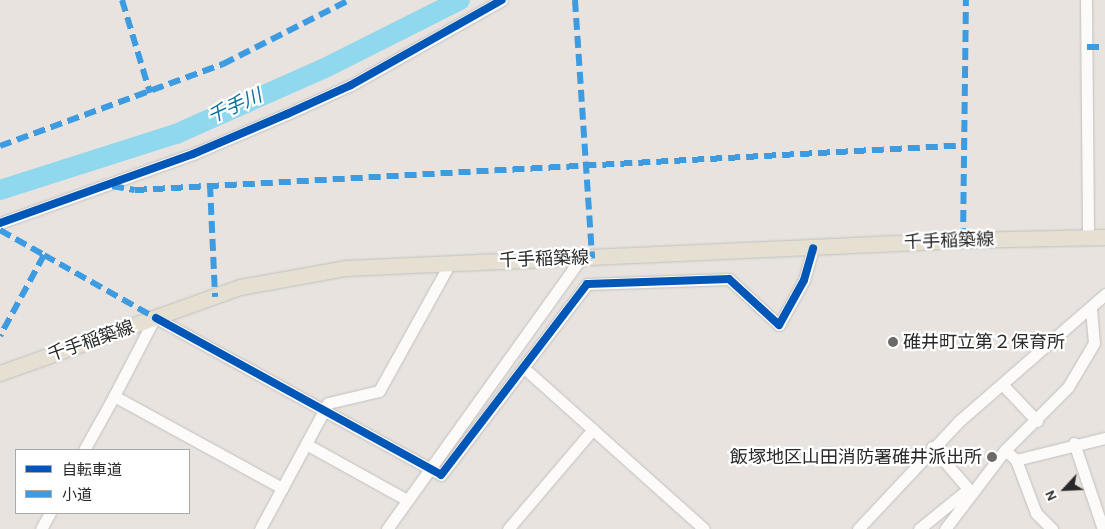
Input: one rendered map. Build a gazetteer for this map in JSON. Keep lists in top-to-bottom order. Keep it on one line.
{"streets":{"main road":["千手稲築線"]},"water":["千手川"],"places":["碓井町立第２保育所","飯塚地区山田消防署碓井派出所"],"legend":["自転車道","小道"],"north":"bottom left"}
